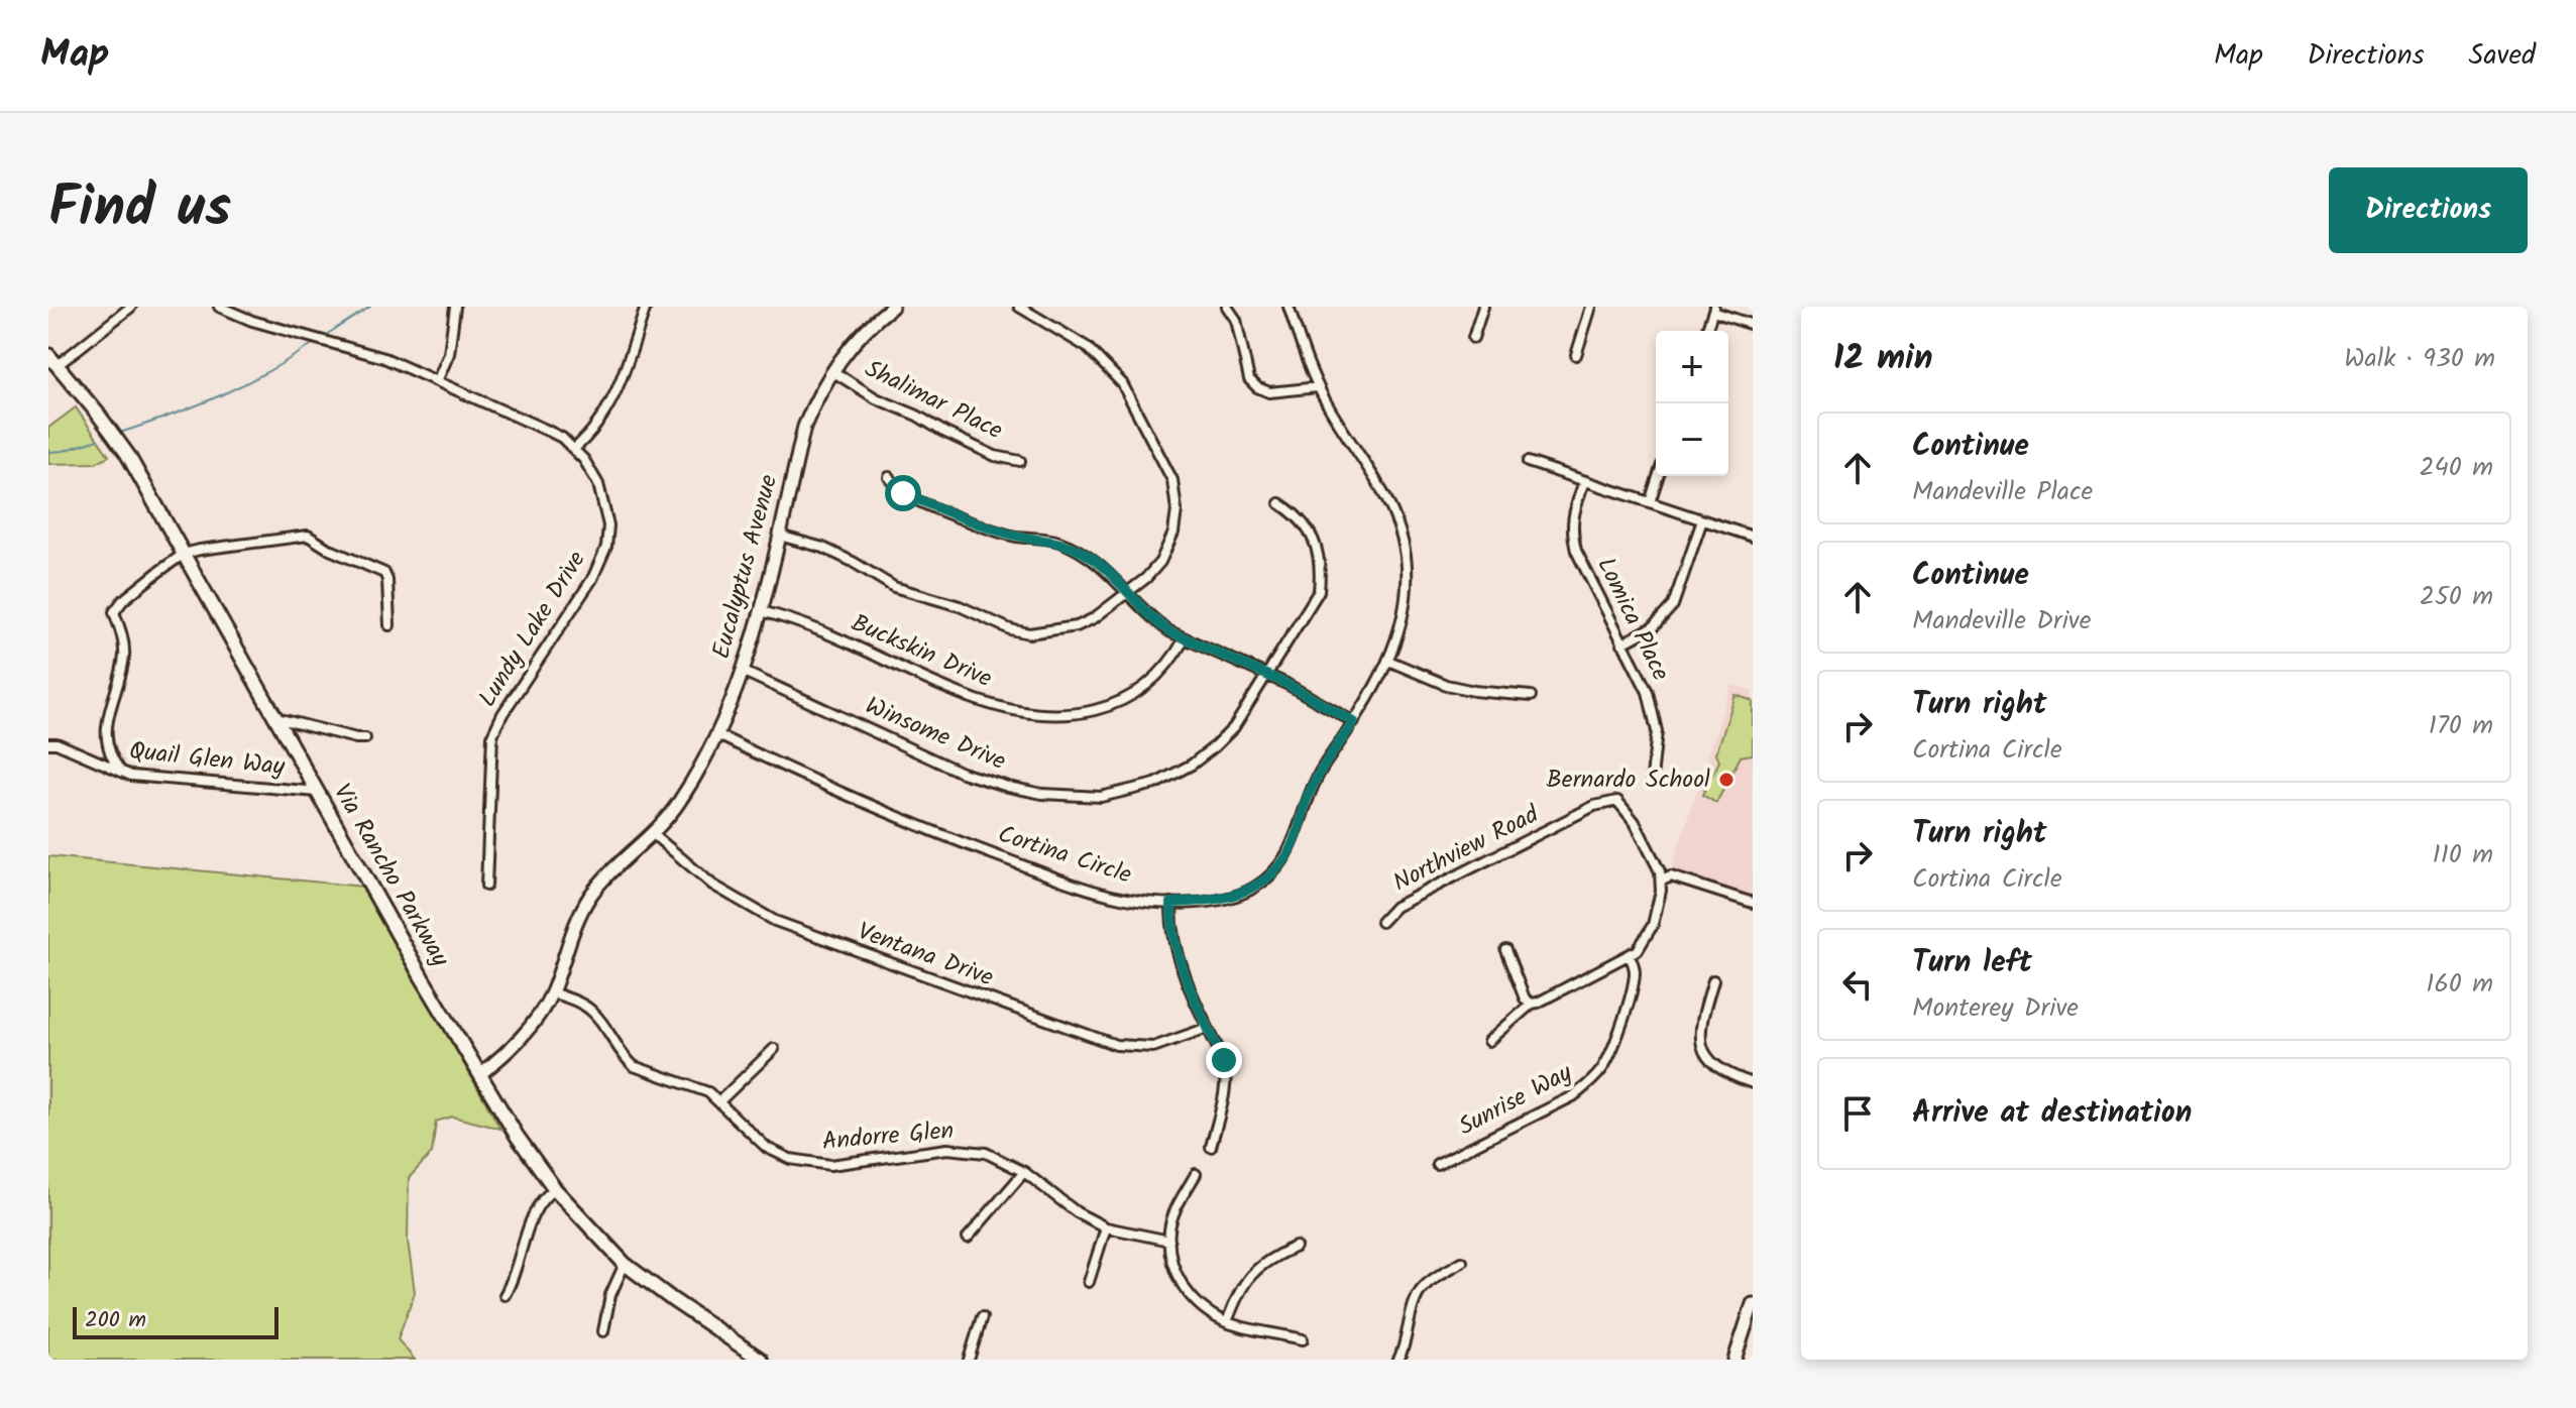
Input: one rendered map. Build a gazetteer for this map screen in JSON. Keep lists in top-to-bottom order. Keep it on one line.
{"streets":{"main road":["Via Rancho Parkway"],"street":["Shalimar Place","Eucalyptus Avenue","Lomica Place","Lundy Lake Drive","Buckskin Drive","Winsome Drive","Quail Glen Way","Northview Road","Cortina Circle","Ventana Drive","Sunrise Way","Andorre Glen"]},"crossings":[["Shalimar Place","Eucalyptus Avenue"],["Eucalyptus Avenue","Buckskin Drive"],["Eucalyptus Avenue","Winsome Drive"],["Eucalyptus Avenue","Cortina Circle"],["Eucalyptus Avenue","Via Rancho Parkway"],["Eucalyptus Avenue","Ventana Drive"],["Eucalyptus Avenue","Andorre Glen"],["Quail Glen Way","Via Rancho Parkway"]],"places":["Bernardo School"],"scale_bar":"200 m","page":{"header":"Map","nav":["Map","Directions","Saved"],"title":"Find us","buttons":"Directions","heading":["12 min","Walk · 930 m"],"map_buttons":["+","−"],"list":[["Continue","Mandeville Place","240 m"],["Continue","Mandeville Drive","250 m"],["Turn right","Cortina Circle","170 m"],["Turn right","Cortina Circle","110 m"],["Turn left","Monterey Drive","160 m"],"Arrive at destination"],"scale":"200 m"}}
